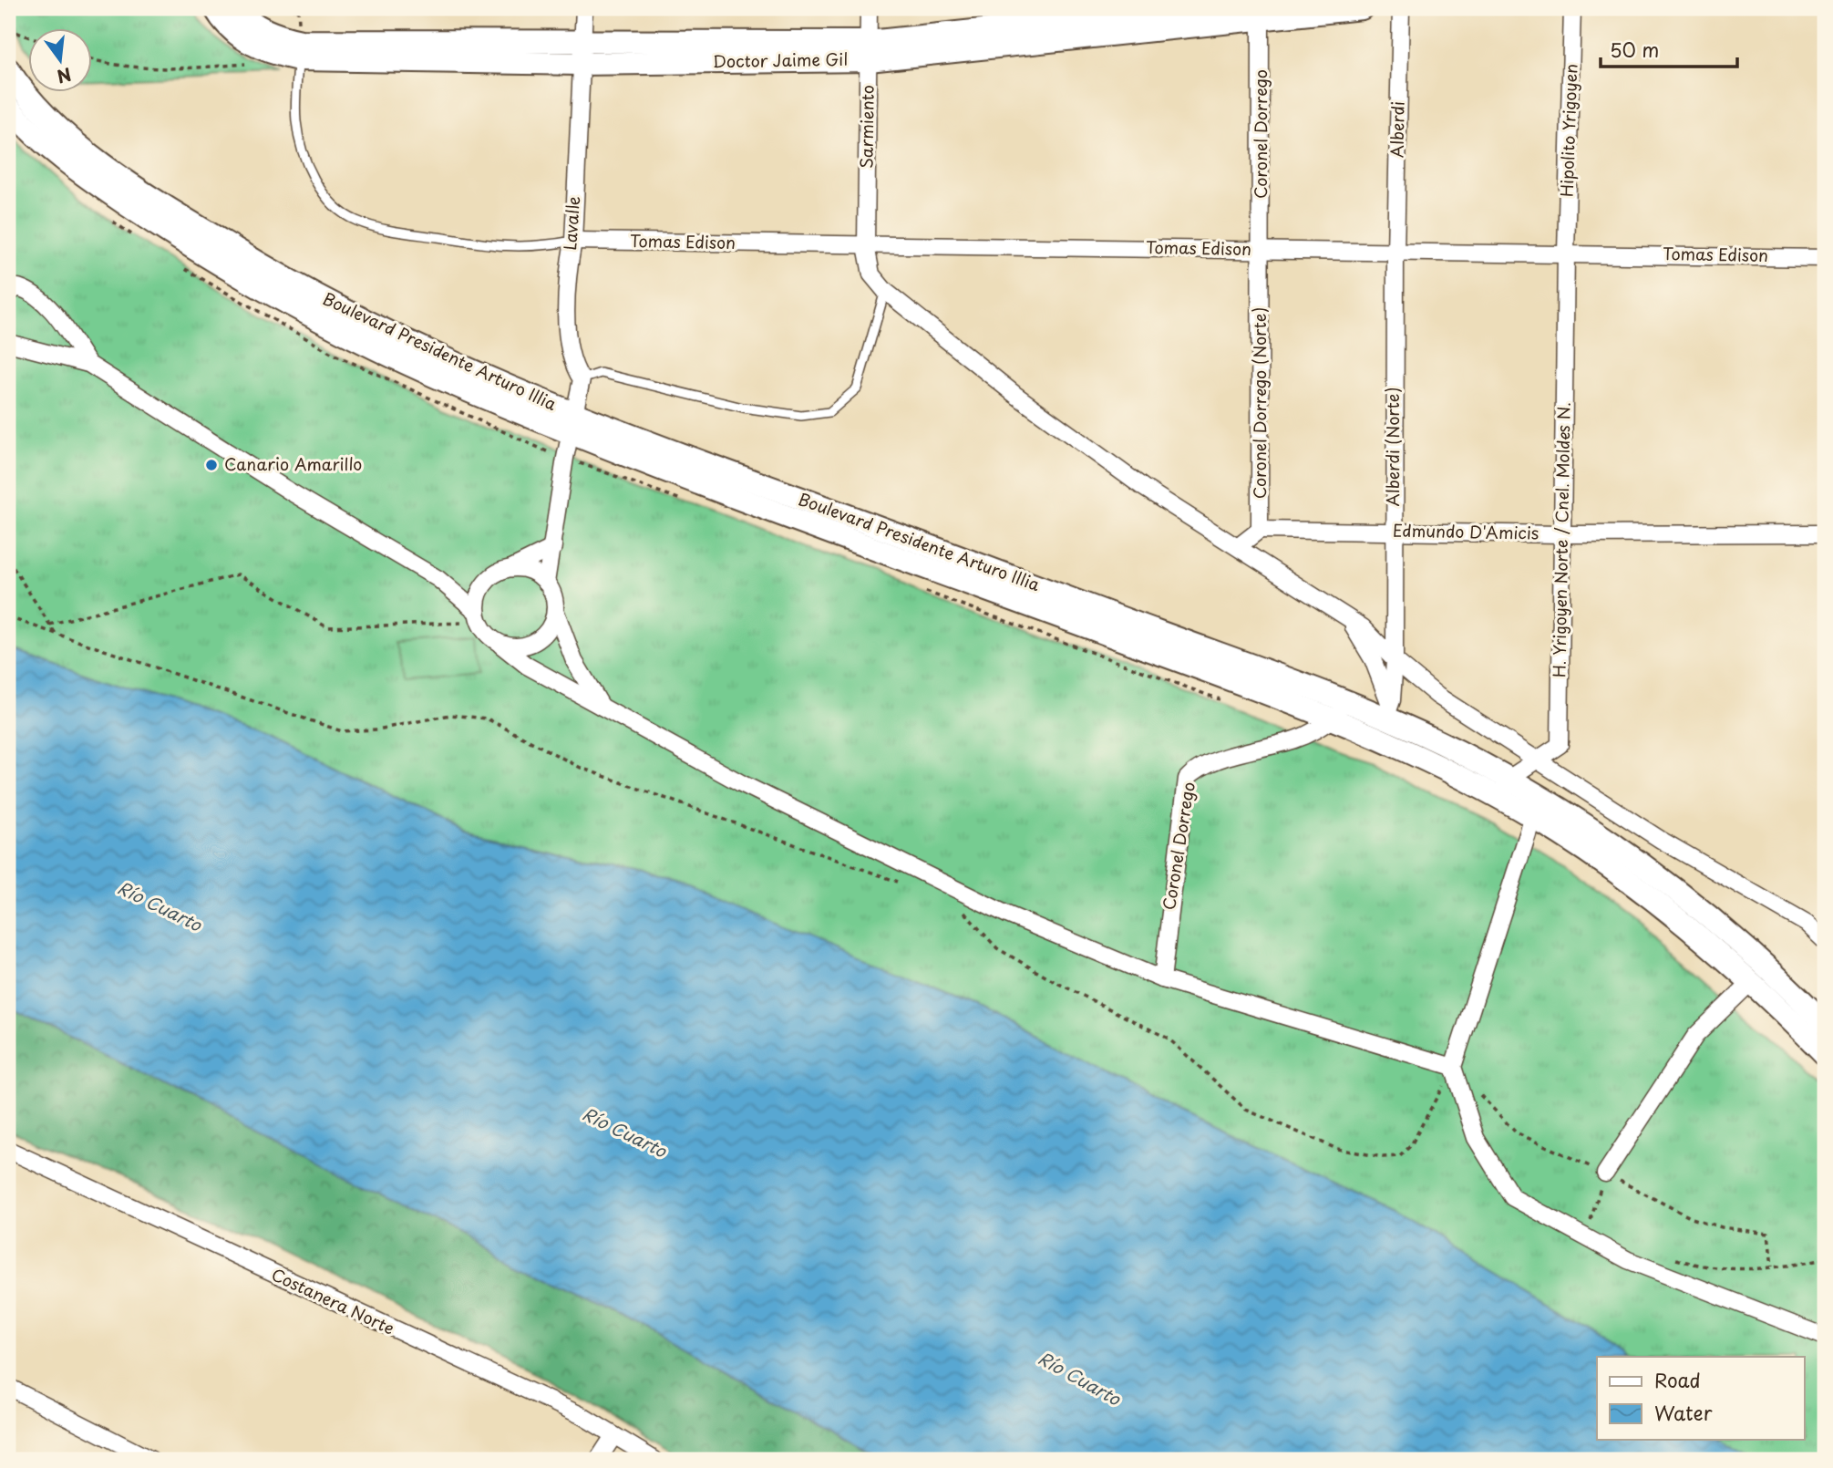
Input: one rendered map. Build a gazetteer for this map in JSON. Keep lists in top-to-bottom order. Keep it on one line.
{"streets":{"main road":["Doctor Jaime Gil","Boulevard Presidente Arturo Illia"],"street":["Sarmiento","Alberdi","Hipolito Yrigoyen","Coronel Dorrego","Lavalle","Tomas Edison","Coronel Dorrego (Norte)","Alberdi (Norte)","Edmundo D'Amicis","H. Yrigoyen Norte / Cnel. Moldes N.","Costanera Norte"]},"crossings":[["Doctor Jaime Gil","Sarmiento"],["Doctor Jaime Gil","Coronel Dorrego"],["Doctor Jaime Gil","Lavalle"],["Sarmiento","Tomas Edison"],["Alberdi","Tomas Edison"],["Alberdi","Alberdi (Norte)"],["Hipolito Yrigoyen","Tomas Edison"],["Hipolito Yrigoyen","H. Yrigoyen Norte / Cnel. Moldes N."],["Coronel Dorrego","Tomas Edison"],["Coronel Dorrego","Boulevard Presidente Arturo Illia"],["Coronel Dorrego","Coronel Dorrego (Norte)"],["Lavalle","Tomas Edison"],["Tomas Edison","Coronel Dorrego (Norte)"],["Tomas Edison","Alberdi (Norte)"],["Tomas Edison","H. Yrigoyen Norte / Cnel. Moldes N."],["Boulevard Presidente Arturo Illia","Alberdi (Norte)"],["Boulevard Presidente Arturo Illia","H. Yrigoyen Norte / Cnel. Moldes N."],["Coronel Dorrego (Norte)","Edmundo D'Amicis"],["Alberdi (Norte)","Edmundo D'Amicis"],["Edmundo D'Amicis","H. Yrigoyen Norte / Cnel. Moldes N."]],"water":["Río Cuarto"],"places":["Canario Amarillo"],"legend":["Road","Water"],"scale_bar":"50 m","north":"bottom"}
